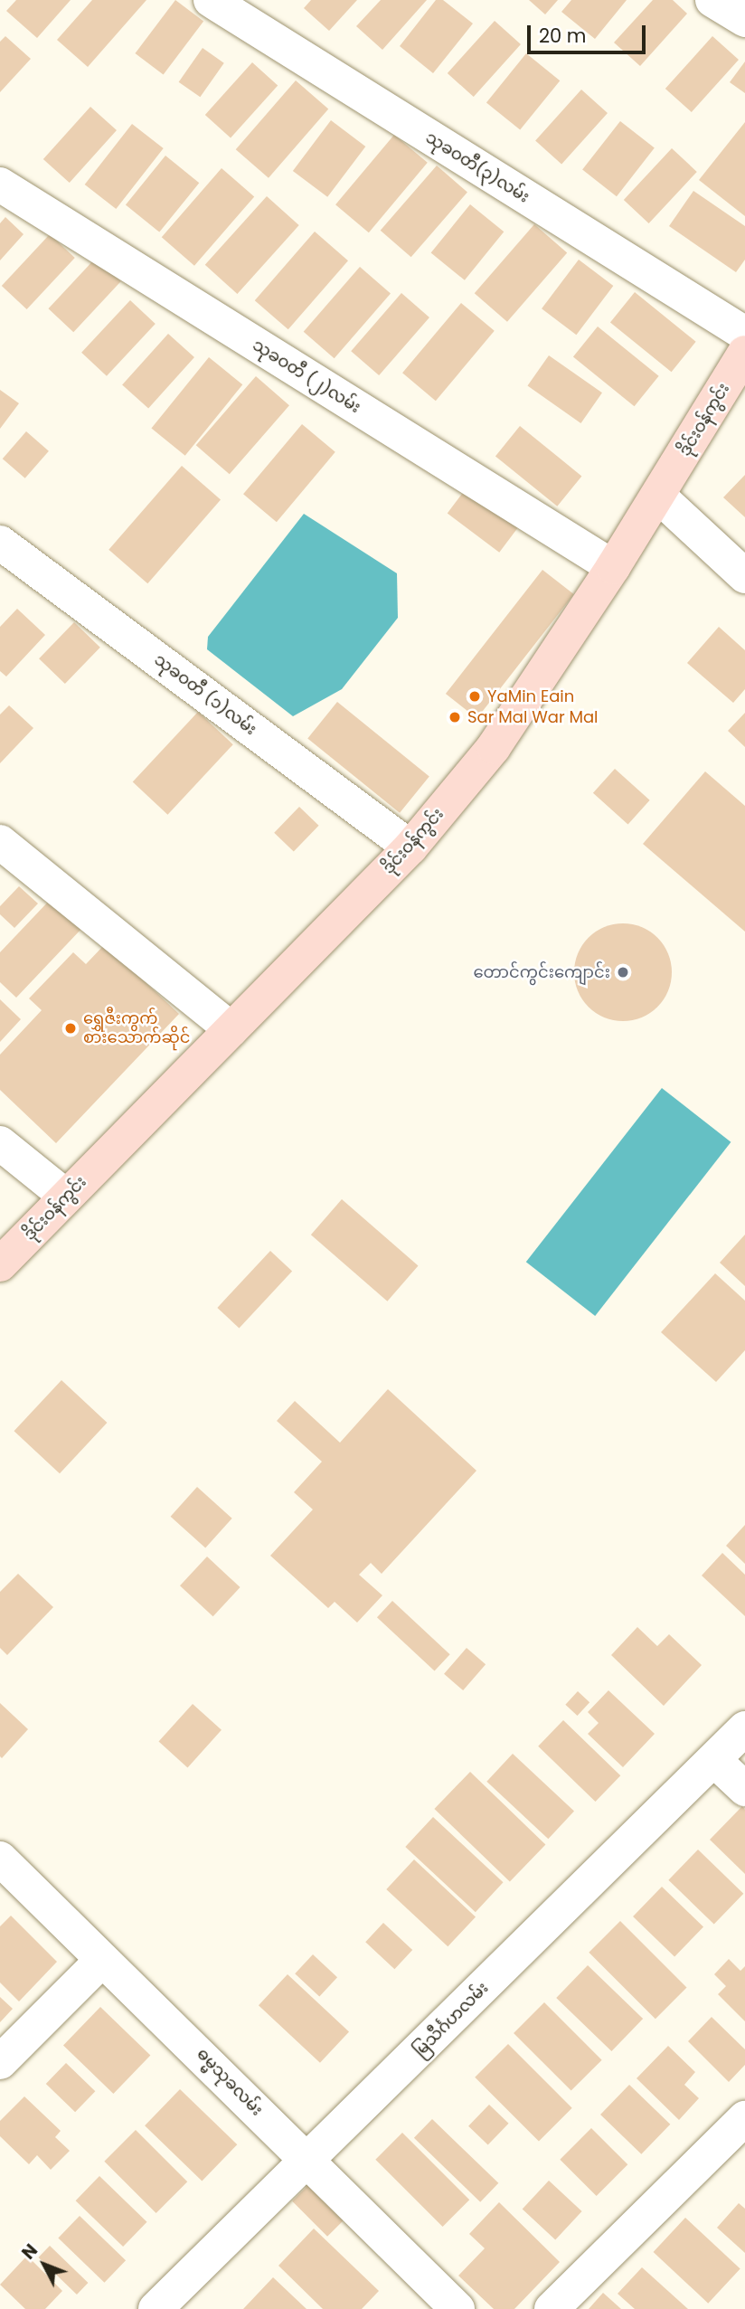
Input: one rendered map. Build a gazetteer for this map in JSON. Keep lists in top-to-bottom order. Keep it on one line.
{"streets":{"street":["သုခဝတီ(၃)လမ်း","သုခဝတီ (၂)လမ်း","ဒိုင်းဝန်ကွင်း","သုခဝတီ (၁)လမ်း","မြသီင်္ဂဟလမ်း","ဓမ္မသုခလမ်း"]},"crossings":[["သုခဝတီ (၂)လမ်း","ဒိုင်းဝန်ကွင်း"],["ဒိုင်းဝန်ကွင်း","သုခဝတီ (၁)လမ်း"],["မြသီင်္ဂဟလမ်း","ဓမ္မသုခလမ်း"]],"places":["YaMin Eain","Sar Mal War Mal","တောင်ကွင်းကျောင်း","ရွှေဇီးကွက် စားသောက်ဆိုင်"],"scale_bar":"20 m","north":"top left"}
